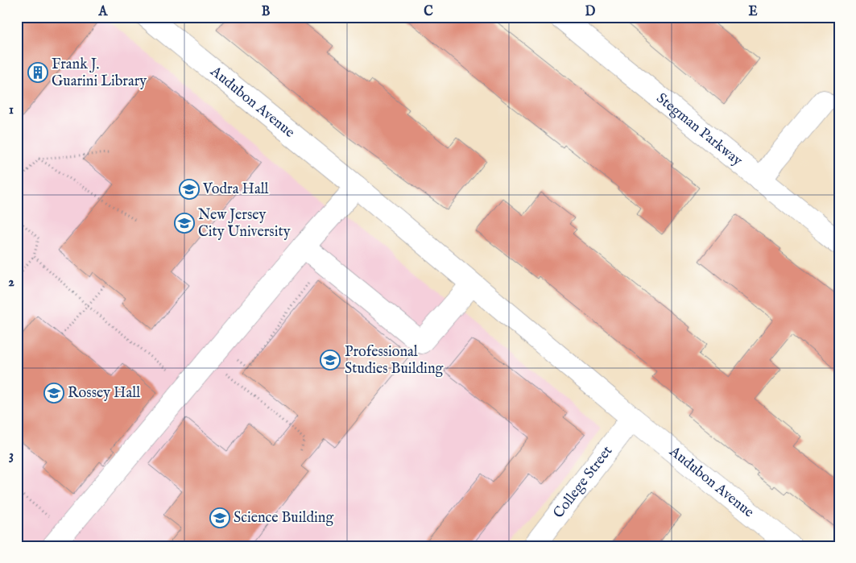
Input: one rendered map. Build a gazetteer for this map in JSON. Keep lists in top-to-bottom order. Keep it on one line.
{"streets":{"street":["Audubon Avenue","Stegman Parkway","College Street"]},"crossings":[["Audubon Avenue","College Street"]],"places":{"building":["Frank J. Guarini Library"],"school or university":["Vodra Hall","New Jersey City University","Professional Studies Building","Rossey Hall","Science Building"]},"grid":{"columns":["A","B","C","D","E"],"rows":["1","2","3"]}}
